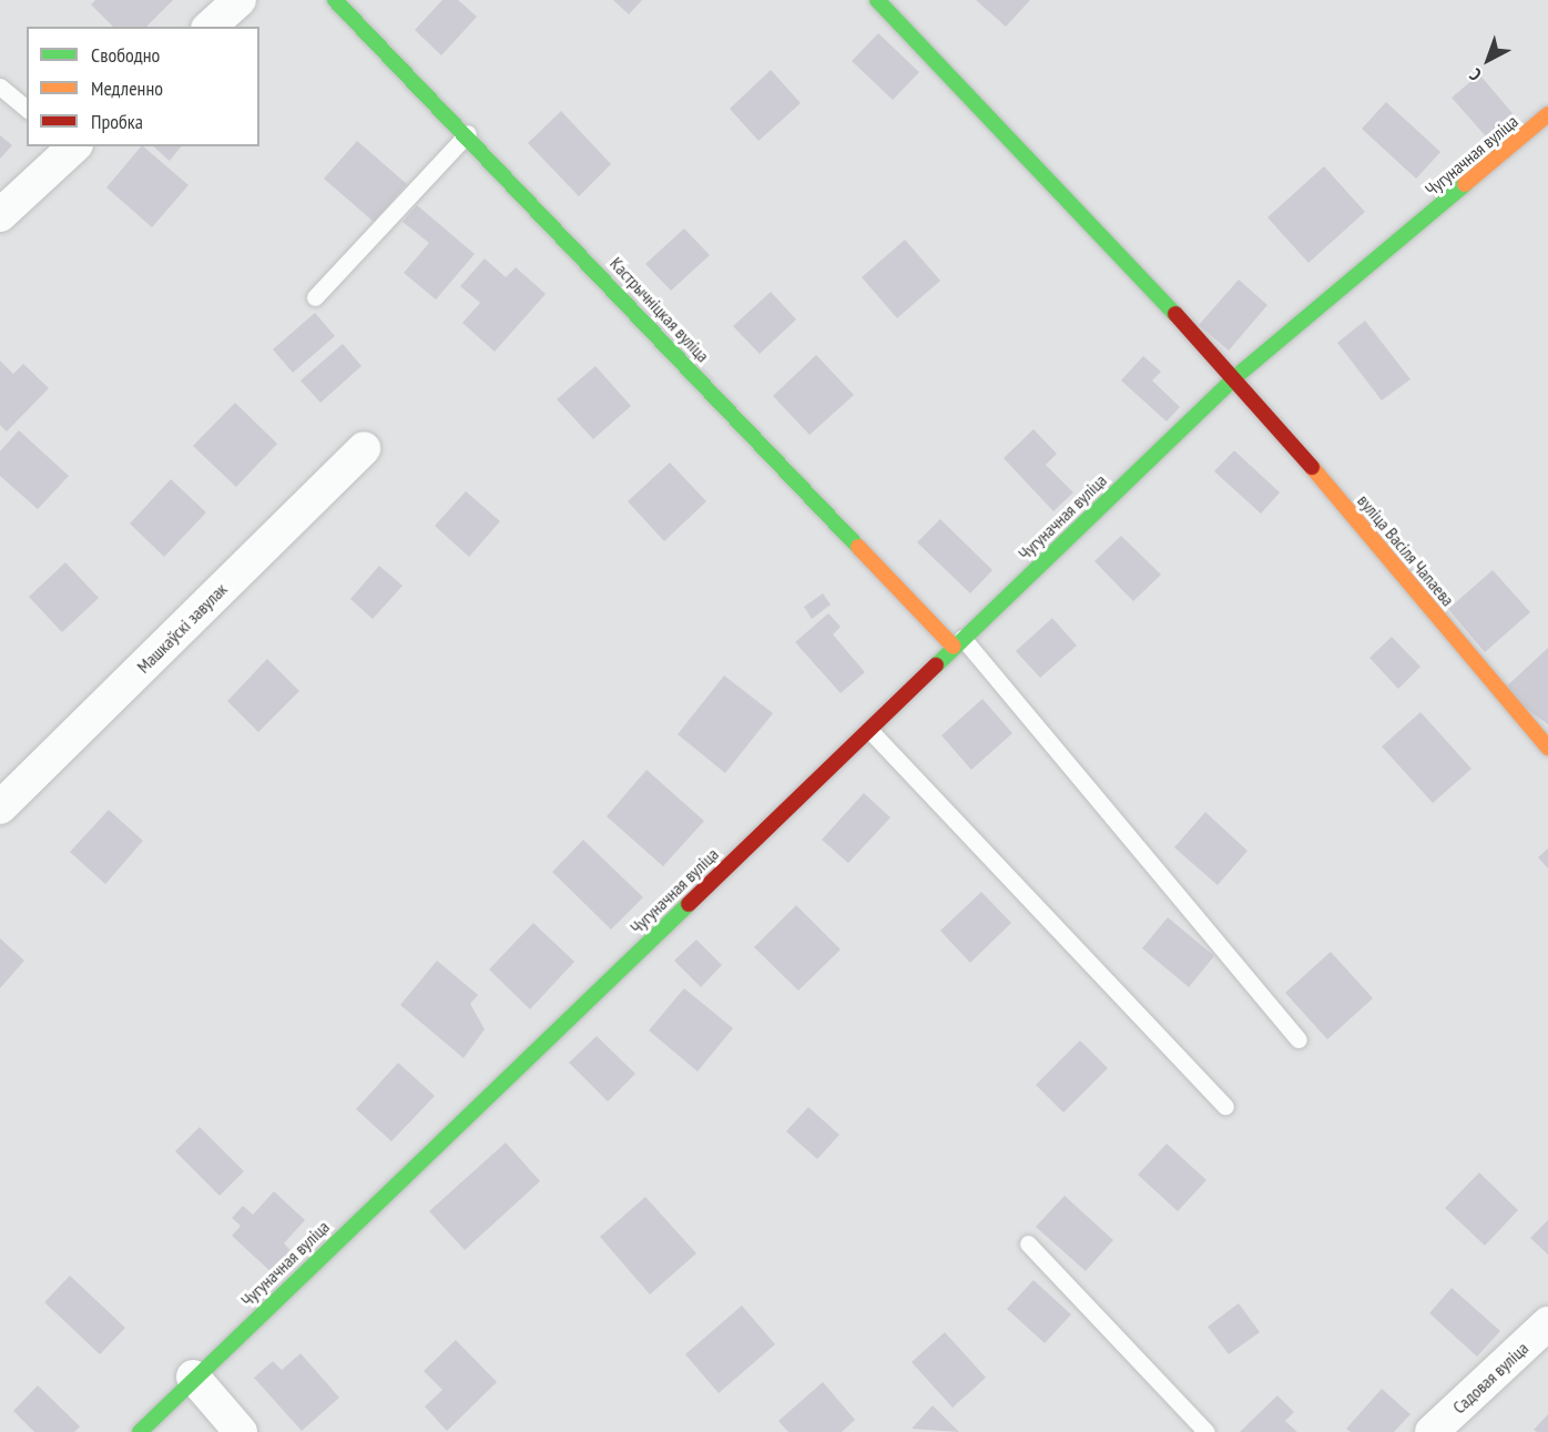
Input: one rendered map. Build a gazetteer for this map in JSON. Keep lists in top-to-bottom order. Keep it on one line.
{"streets":{"street":["Чугуначная вуліца","Кастрычніцкая вуліца","вуліца Васіля Чапаева","Машкаўскі завулак","Садовая вуліца"]},"crossings":[["Чугуначная вуліца","Кастрычніцкая вуліца"],["Чугуначная вуліца","вуліца Васіля Чапаева"]],"legend":["Свободно","Медленно","Пробка"],"north":"bottom left"}
